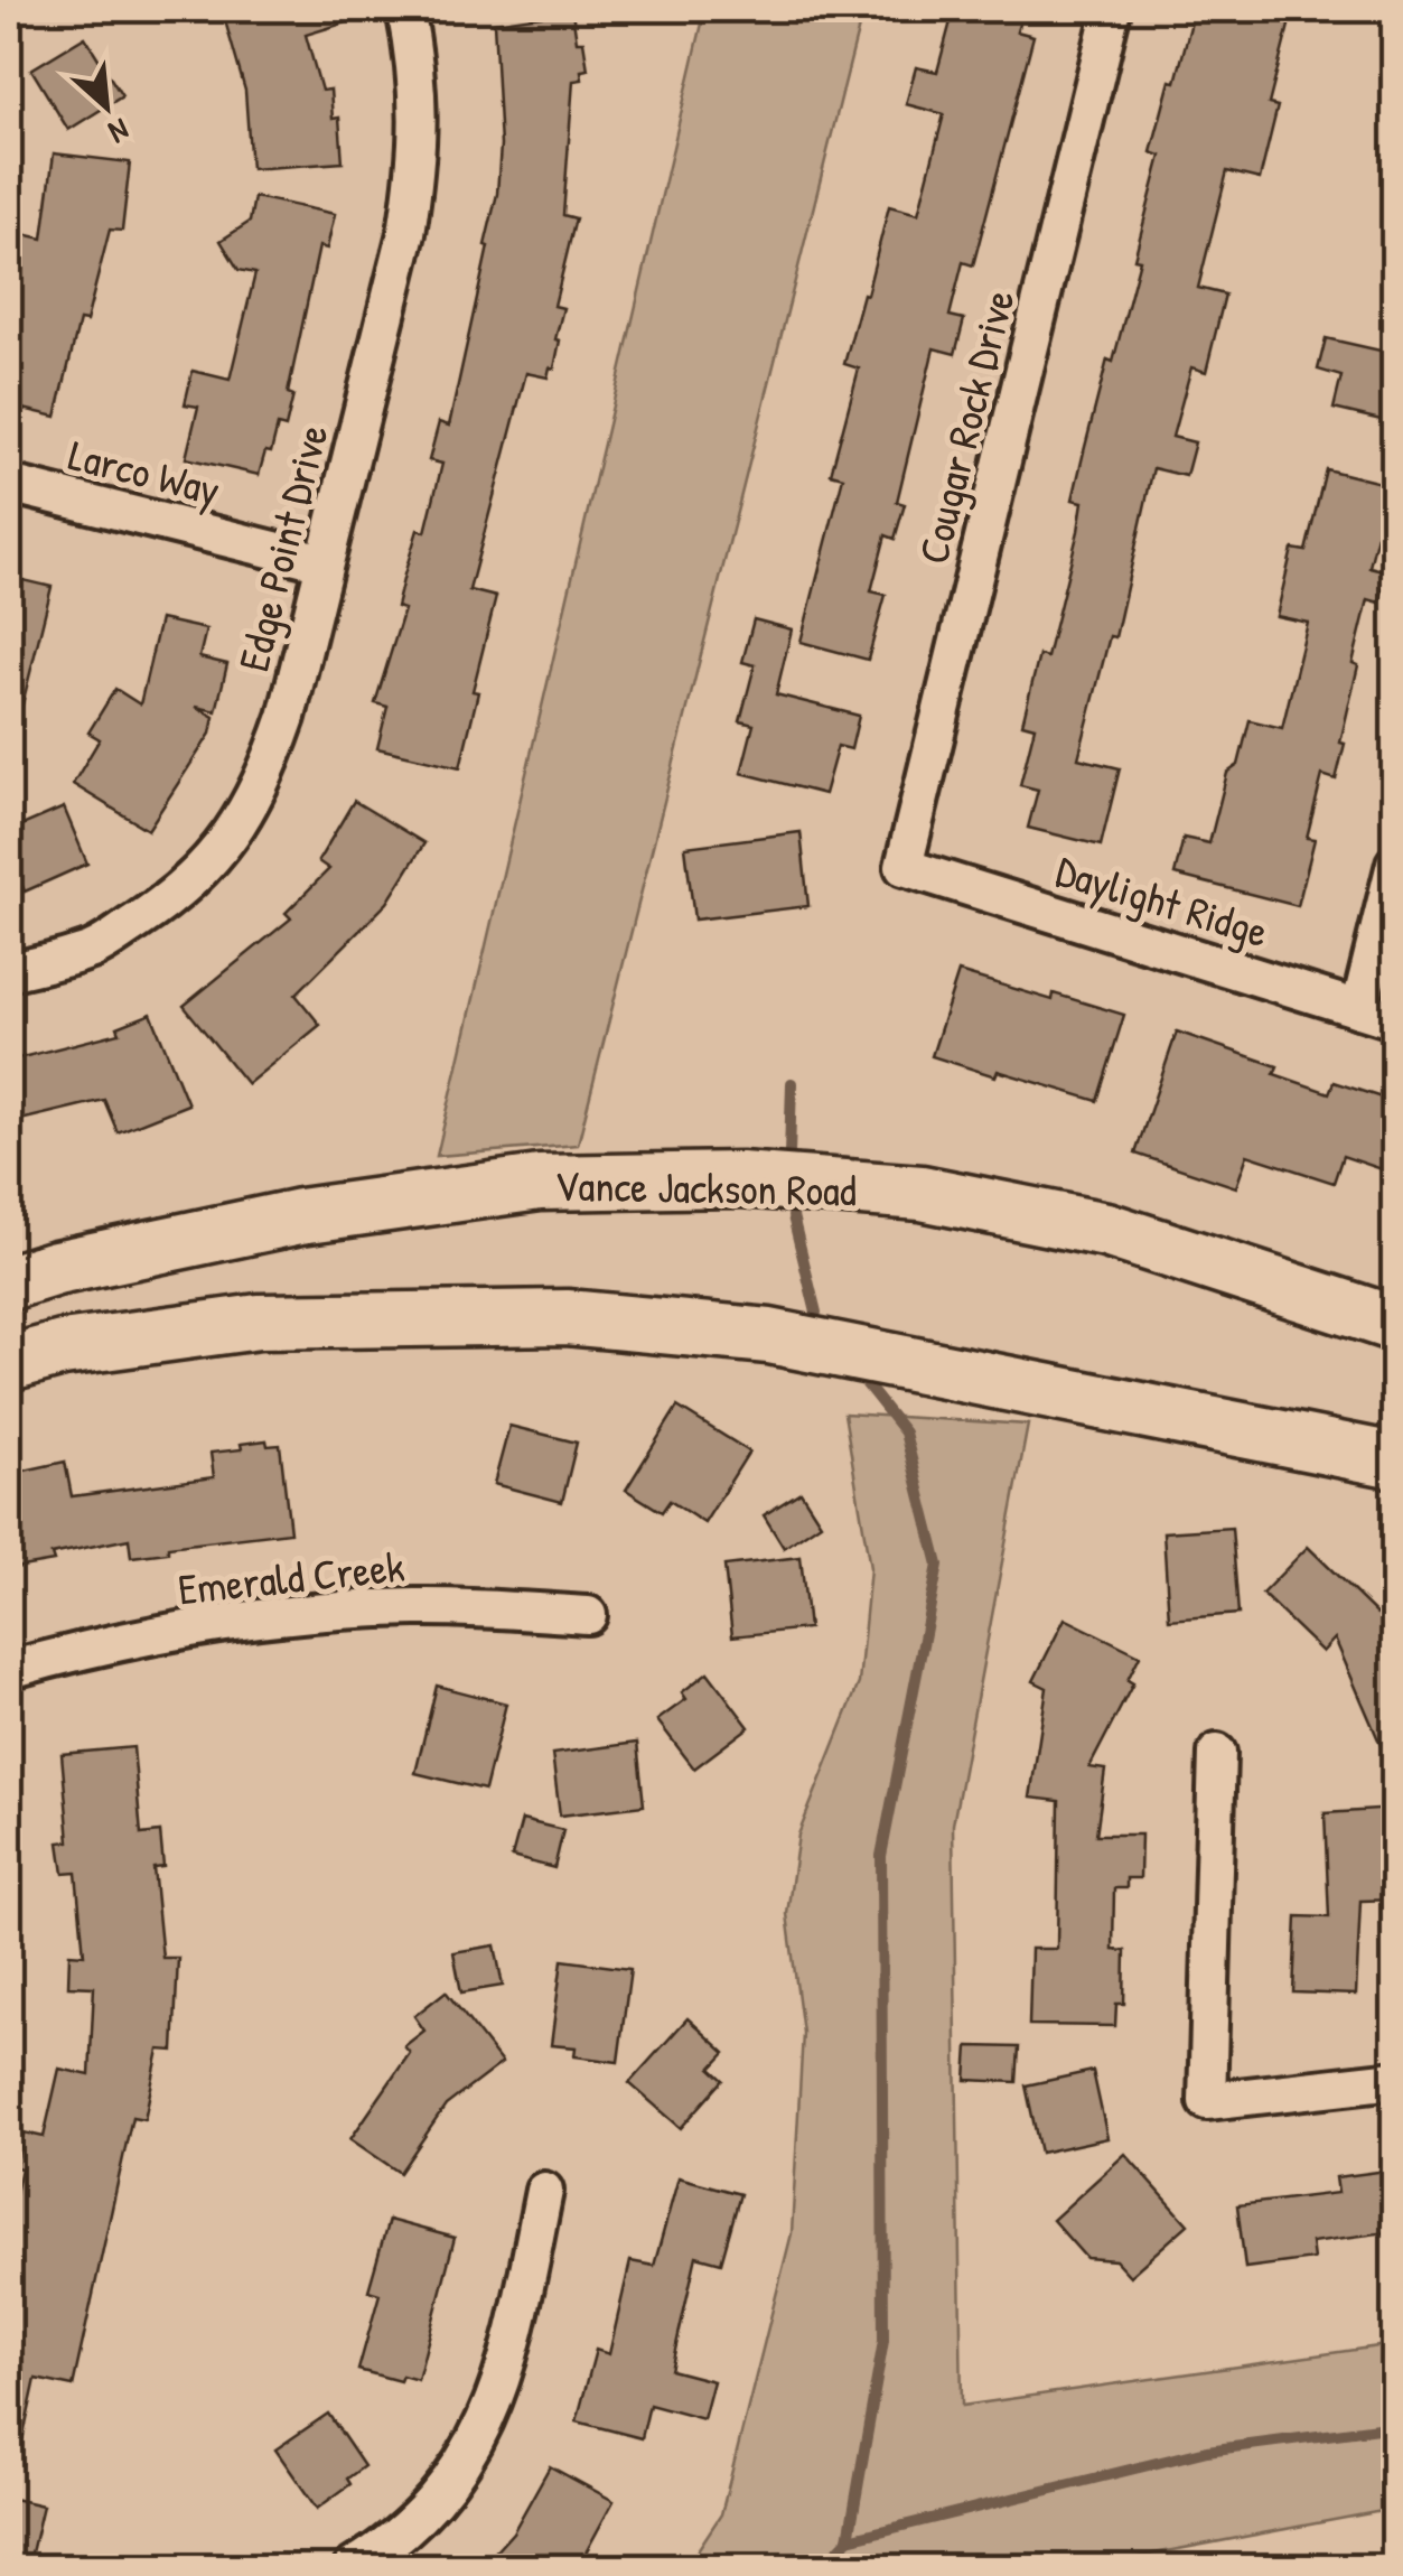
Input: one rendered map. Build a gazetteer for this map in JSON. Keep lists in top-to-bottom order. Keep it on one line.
{"streets":{"main road":["Vance Jackson Road"],"street":["Cougar Rock Drive","Larco Way","Edge Point Drive","Daylight Ridge","Emerald Creek"]},"crossings":[["Cougar Rock Drive","Daylight Ridge"],["Larco Way","Edge Point Drive"]],"north":"bottom right"}
